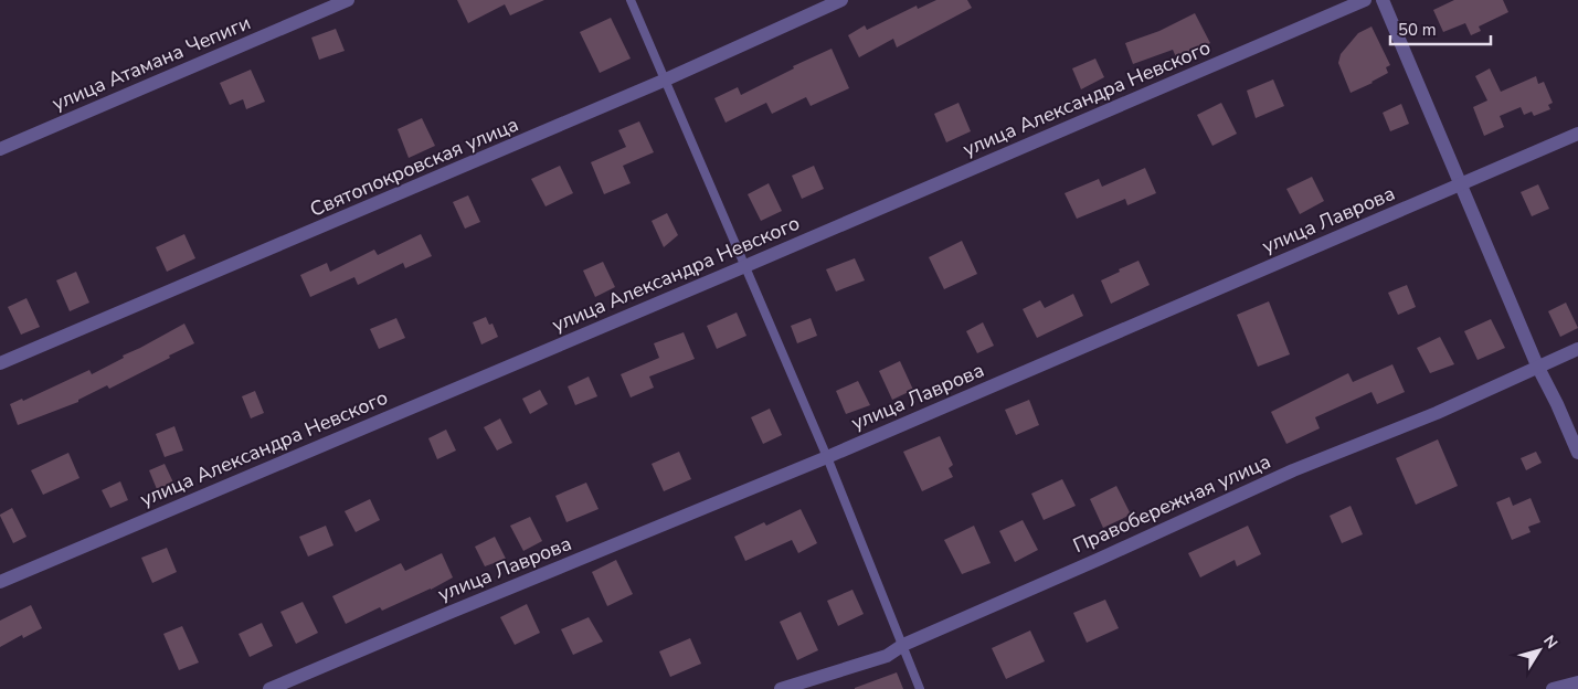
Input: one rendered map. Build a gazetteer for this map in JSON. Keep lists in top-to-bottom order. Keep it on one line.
{"streets":{"street":["улица Атамана Чепиги","улица Александра Невского","Святопокровская улица","улица Лаврова","Правобережная улица"]},"scale_bar":"50 m","north":"top right"}
